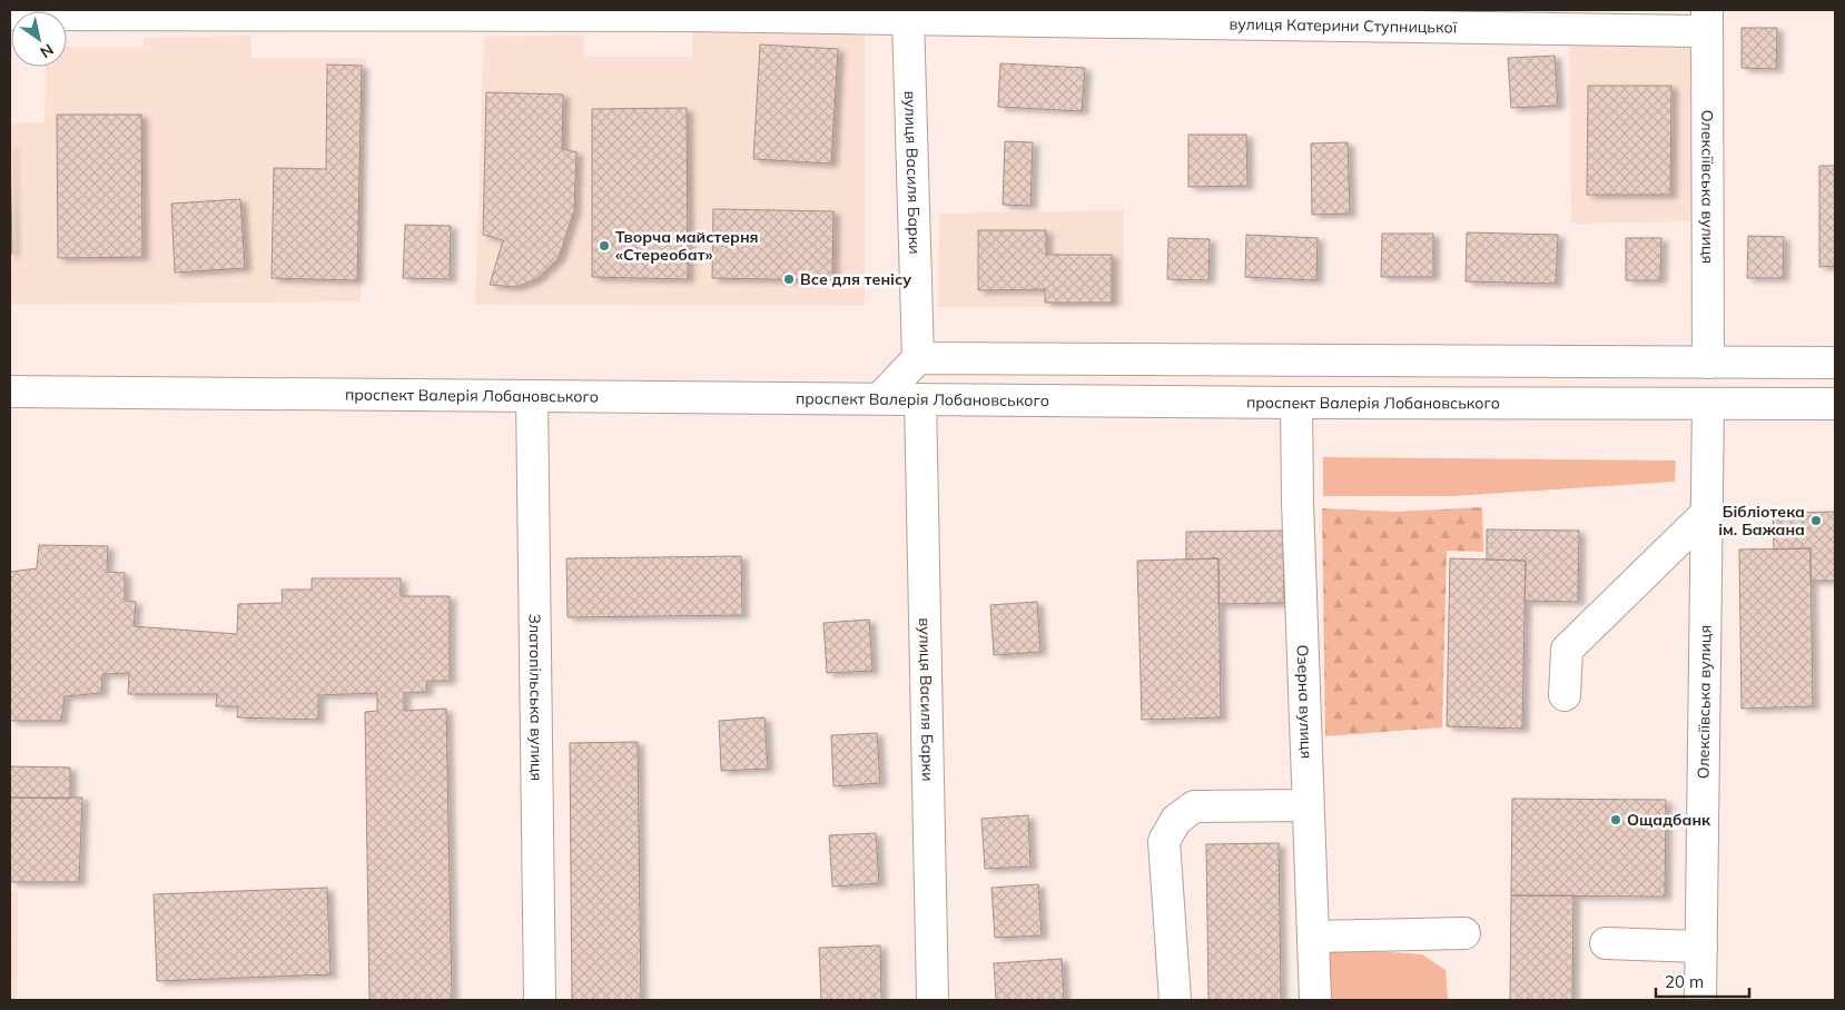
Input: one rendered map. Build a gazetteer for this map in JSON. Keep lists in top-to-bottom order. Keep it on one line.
{"streets":{"street":["вулиця Катерини Ступницької","вулиця Василя Барки","Олексіївська вулиця","проспект Валерія Лобановського","Златопільська вулиця","Озерна вулиця"]},"crossings":[["вулиця Катерини Ступницької","вулиця Василя Барки"],["вулиця Катерини Ступницької","Олексіївська вулиця"],["вулиця Василя Барки","проспект Валерія Лобановського"],["Олексіївська вулиця","проспект Валерія Лобановського"],["проспект Валерія Лобановського","Златопільська вулиця"],["проспект Валерія Лобановського","Озерна вулиця"]],"places":["Творча майстерня «Стереобат»","Все для тенісу","Бібліотека ім. Бажана","Ощадбанк"],"scale_bar":"20 m","north":"bottom right"}
